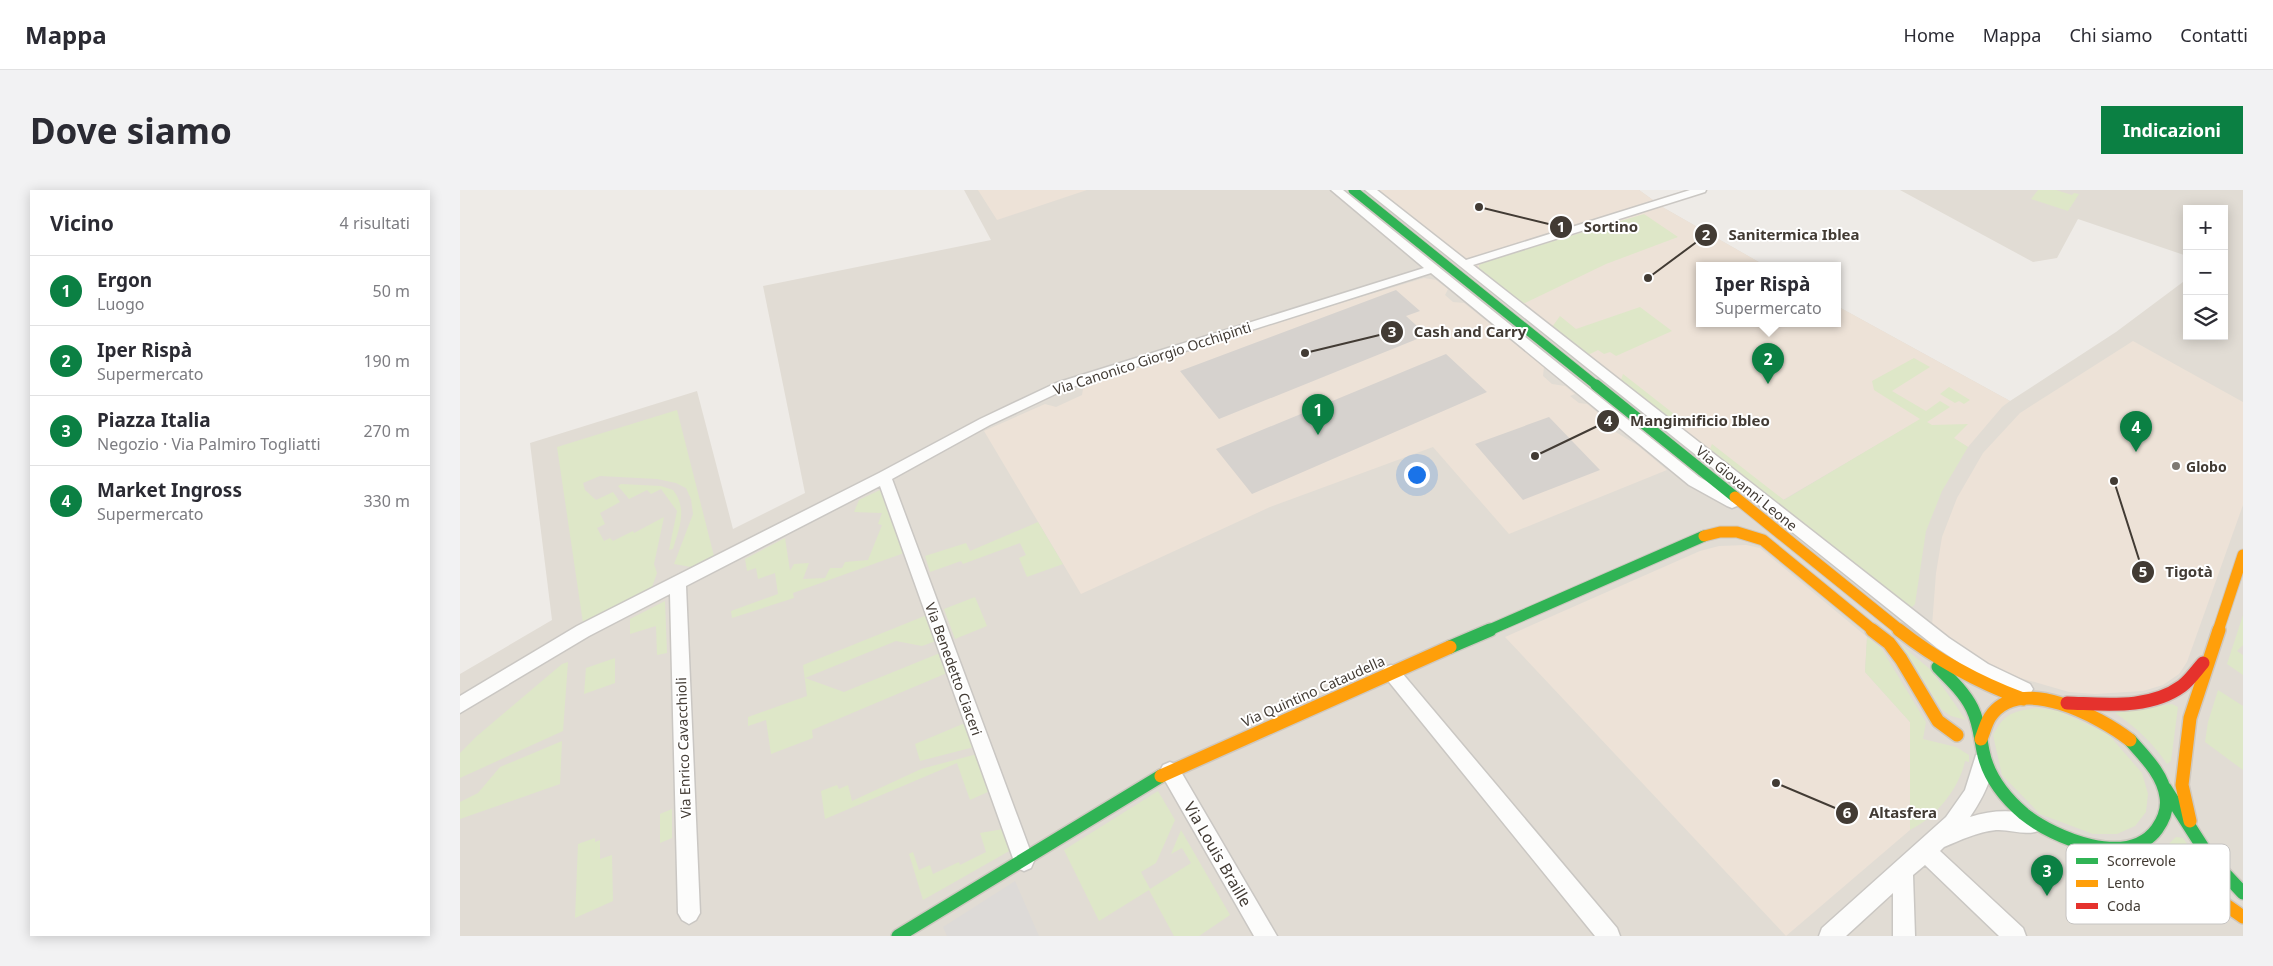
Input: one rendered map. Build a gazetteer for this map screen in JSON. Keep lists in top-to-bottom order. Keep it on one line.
{"streets":{"main road":["Via Giovanni Leone","Via Quintino Cataudella"],"street":["Via Canonico Giorgio Occhipinti","Via Benedetto Ciaceri","Via Enrico Cavacchioli","Via Louis Braille"]},"crossings":[["Via Canonico Giorgio Occhipinti","Via Benedetto Ciaceri"],["Via Canonico Giorgio Occhipinti","Via Enrico Cavacchioli"],["Via Benedetto Ciaceri","Via Quintino Cataudella"],["Via Quintino Cataudella","Via Louis Braille"]],"places":["Sortino","Sanitermica Iblea","Cash and Carry","Mangimificio Ibleo","Globo","Tigotà","Altasfera"],"legend":["Scorrevole","Lento","Coda"],"page":{"header":"Mappa","nav":["Home","Mappa","Chi siamo","Contatti"],"buttons":"Indicazioni","title":"Dove siamo","heading":["Vicino","4 risultati"],"map_buttons":["+","−"],"list":[{"mark":"1","name":"Ergon","note":"Luogo","value":"50 m"},{"mark":"2","name":"Iper Rispà","note":"Supermercato","value":"190 m"},{"mark":"3","name":"Piazza Italia","note":"Negozio · Via Palmiro Togliatti","value":"270 m"},{"mark":"4","name":"Market Ingross","note":"Supermercato","value":"330 m"}],"popup":["Iper Rispà","Supermercato"],"pins":["2","1","4","3"]}}
